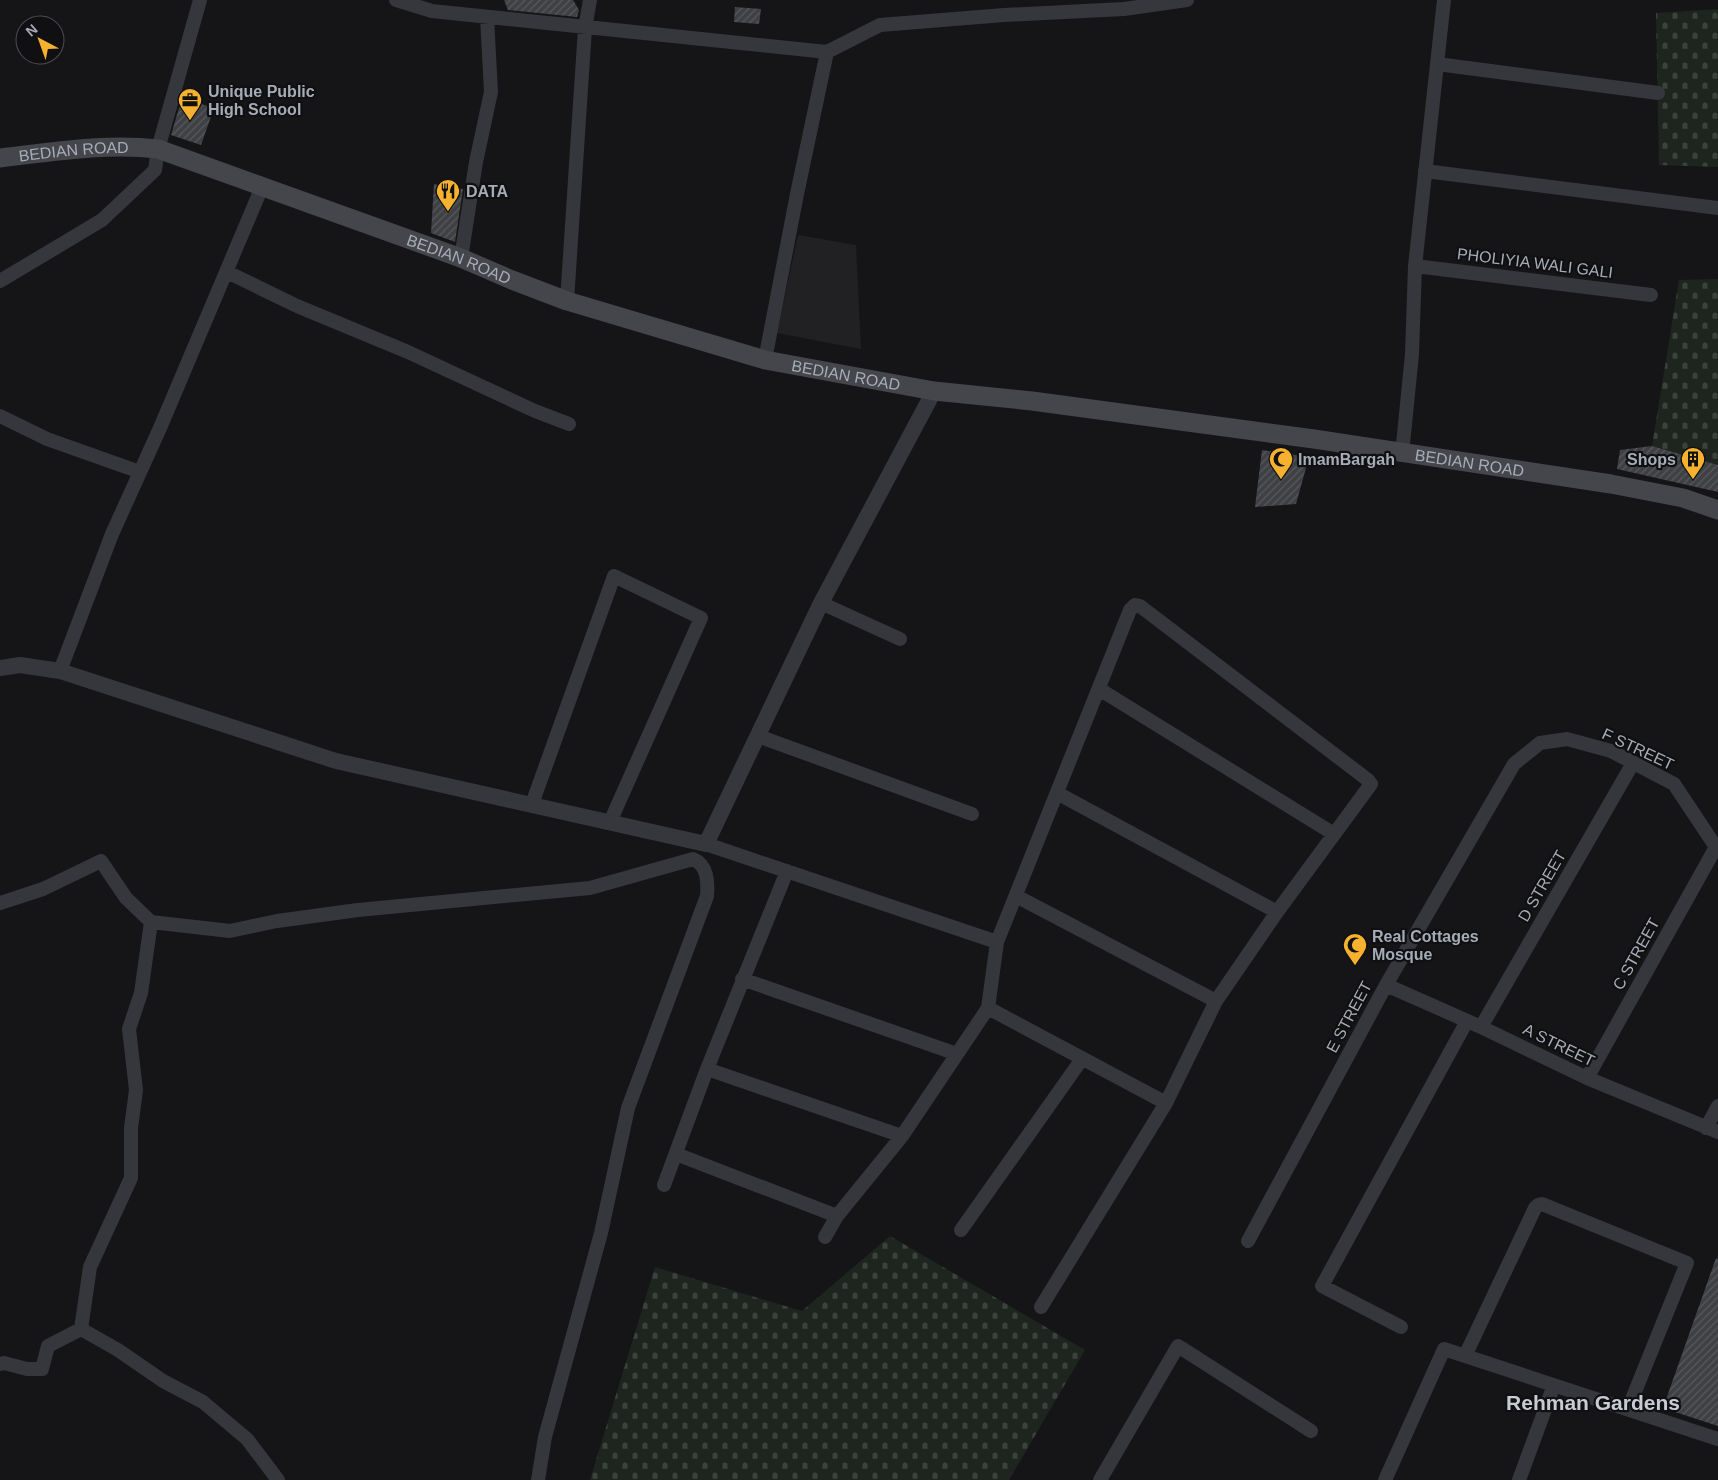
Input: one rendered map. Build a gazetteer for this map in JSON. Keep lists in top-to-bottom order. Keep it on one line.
{"streets":{"main road":["BEDIAN ROAD"],"street":["PHOLIYIA WALI GALI","F STREET","D STREET","C STREET","E STREET","A STREET"]},"crossings":[["F STREET","D STREET"],["F STREET","C STREET"],["F STREET","E STREET"],["D STREET","A STREET"],["C STREET","A STREET"],["E STREET","A STREET"]],"districts":["Rehman Gardens"],"places":{"office":["Unique Public High School"],"restaurant":["DATA"],"mosque":["ImamBargah","Real Cottages Mosque"],"building":["Shops"]},"north":"top left"}
